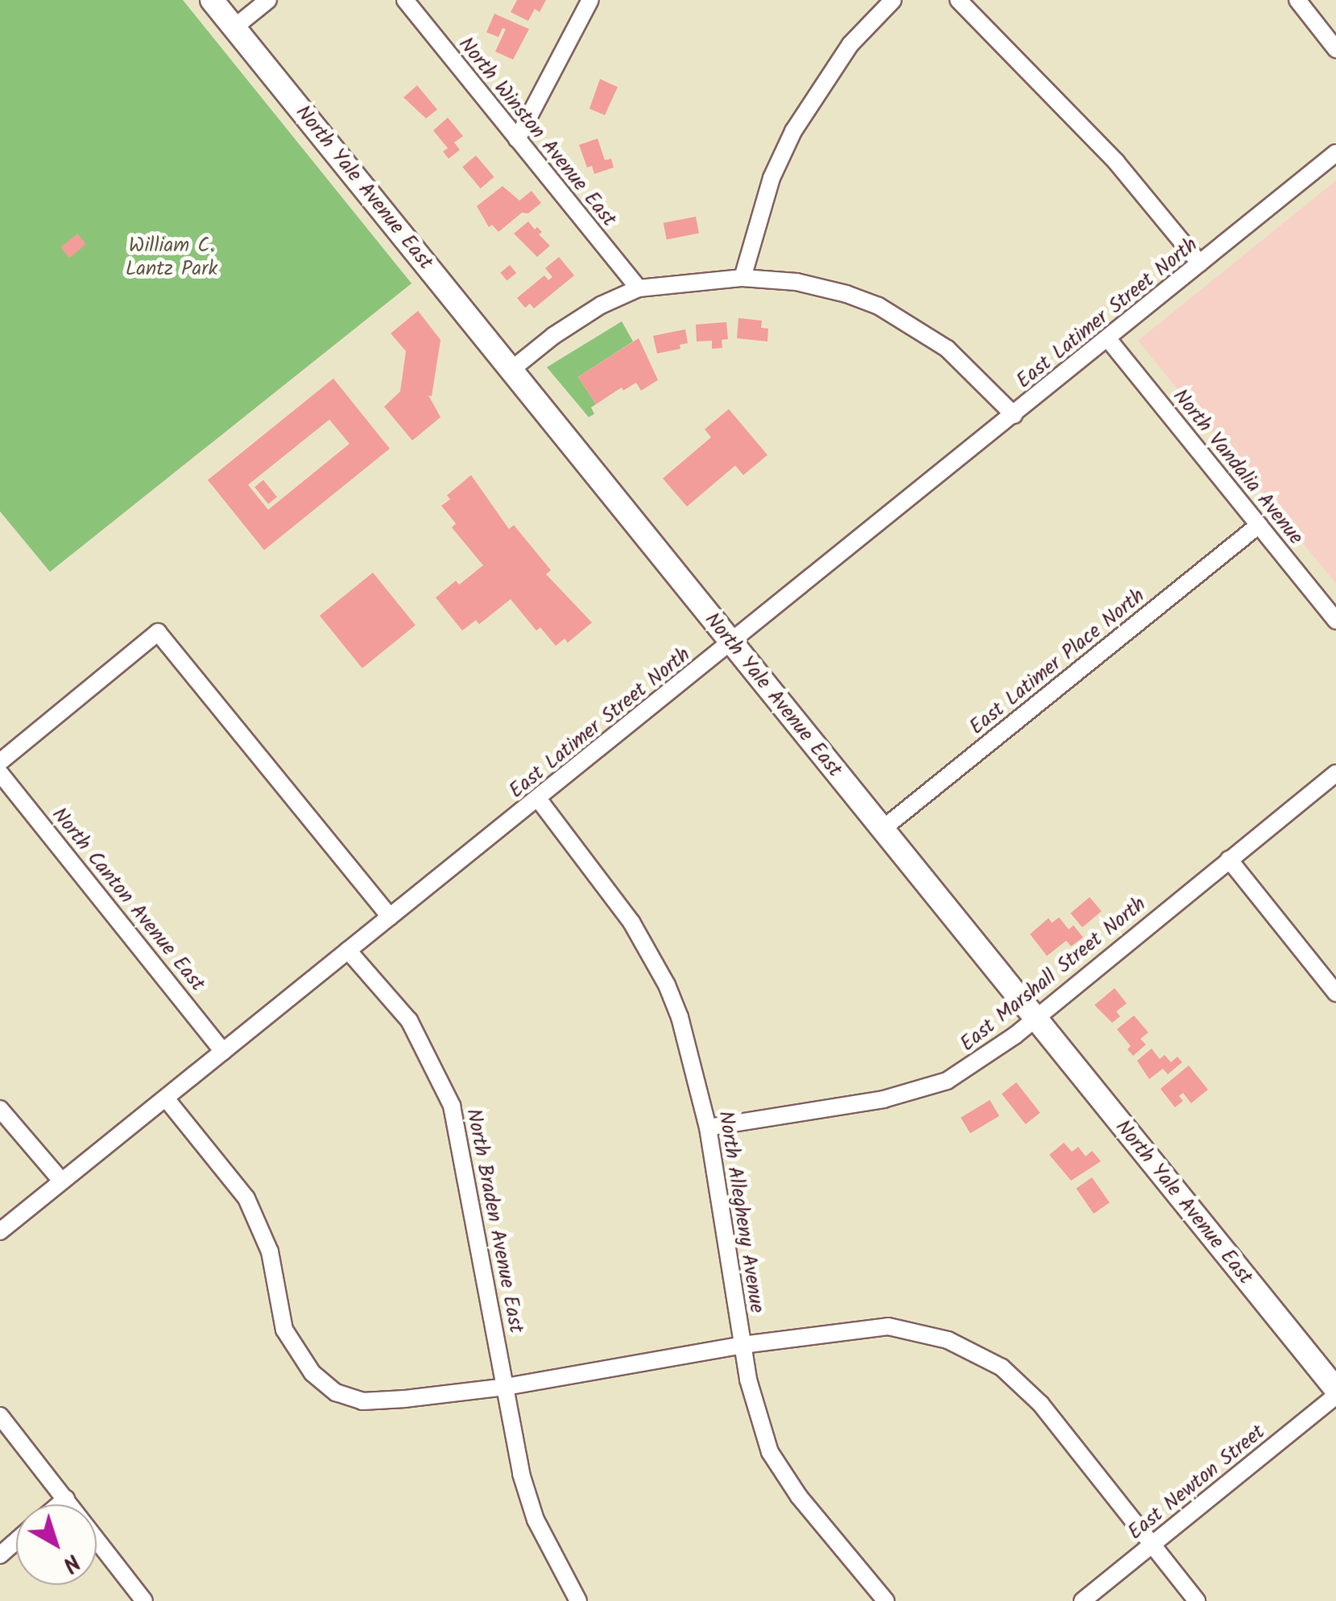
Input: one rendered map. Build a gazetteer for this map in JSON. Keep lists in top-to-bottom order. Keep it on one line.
{"streets":{"main road":["North Yale Avenue East"],"street":["North Winston Avenue East","East Latimer Street North","North Vandalia Avenue","East Latimer Place North","North Canton Avenue East","East Marshall Street North","North Allegheny Avenue","North Braden Avenue East","East Newton Street"]},"crossings":[["North Yale Avenue East","East Latimer Street North"],["North Yale Avenue East","East Latimer Place North"],["North Yale Avenue East","East Marshall Street North"],["North Yale Avenue East","East Newton Street"],["East Latimer Street North","North Vandalia Avenue"],["East Latimer Street North","North Canton Avenue East"],["East Latimer Street North","North Allegheny Avenue"],["East Latimer Street North","North Braden Avenue East"],["North Vandalia Avenue","East Latimer Place North"],["East Marshall Street North","North Allegheny Avenue"],["North Allegheny Avenue","East Newton Street"]],"parks":["William C. Lantz Park"],"north":"bottom right"}
